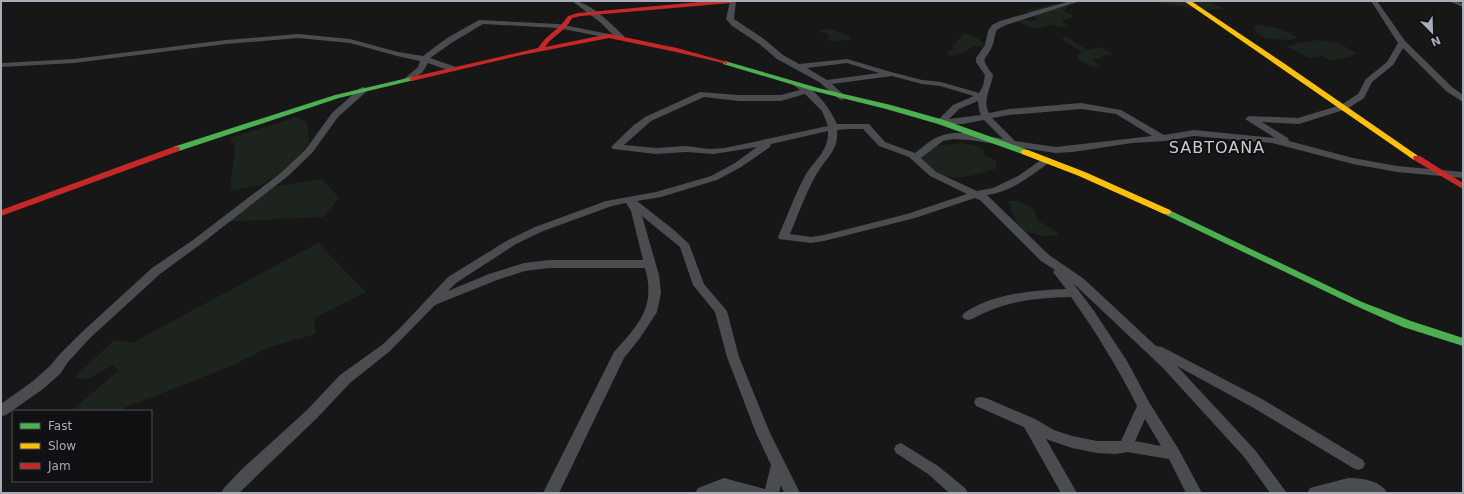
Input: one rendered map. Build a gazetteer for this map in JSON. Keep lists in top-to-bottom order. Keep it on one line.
{"districts":["SABTOANA"],"legend":["Fast","Slow","Jam"],"north":"bottom right"}
